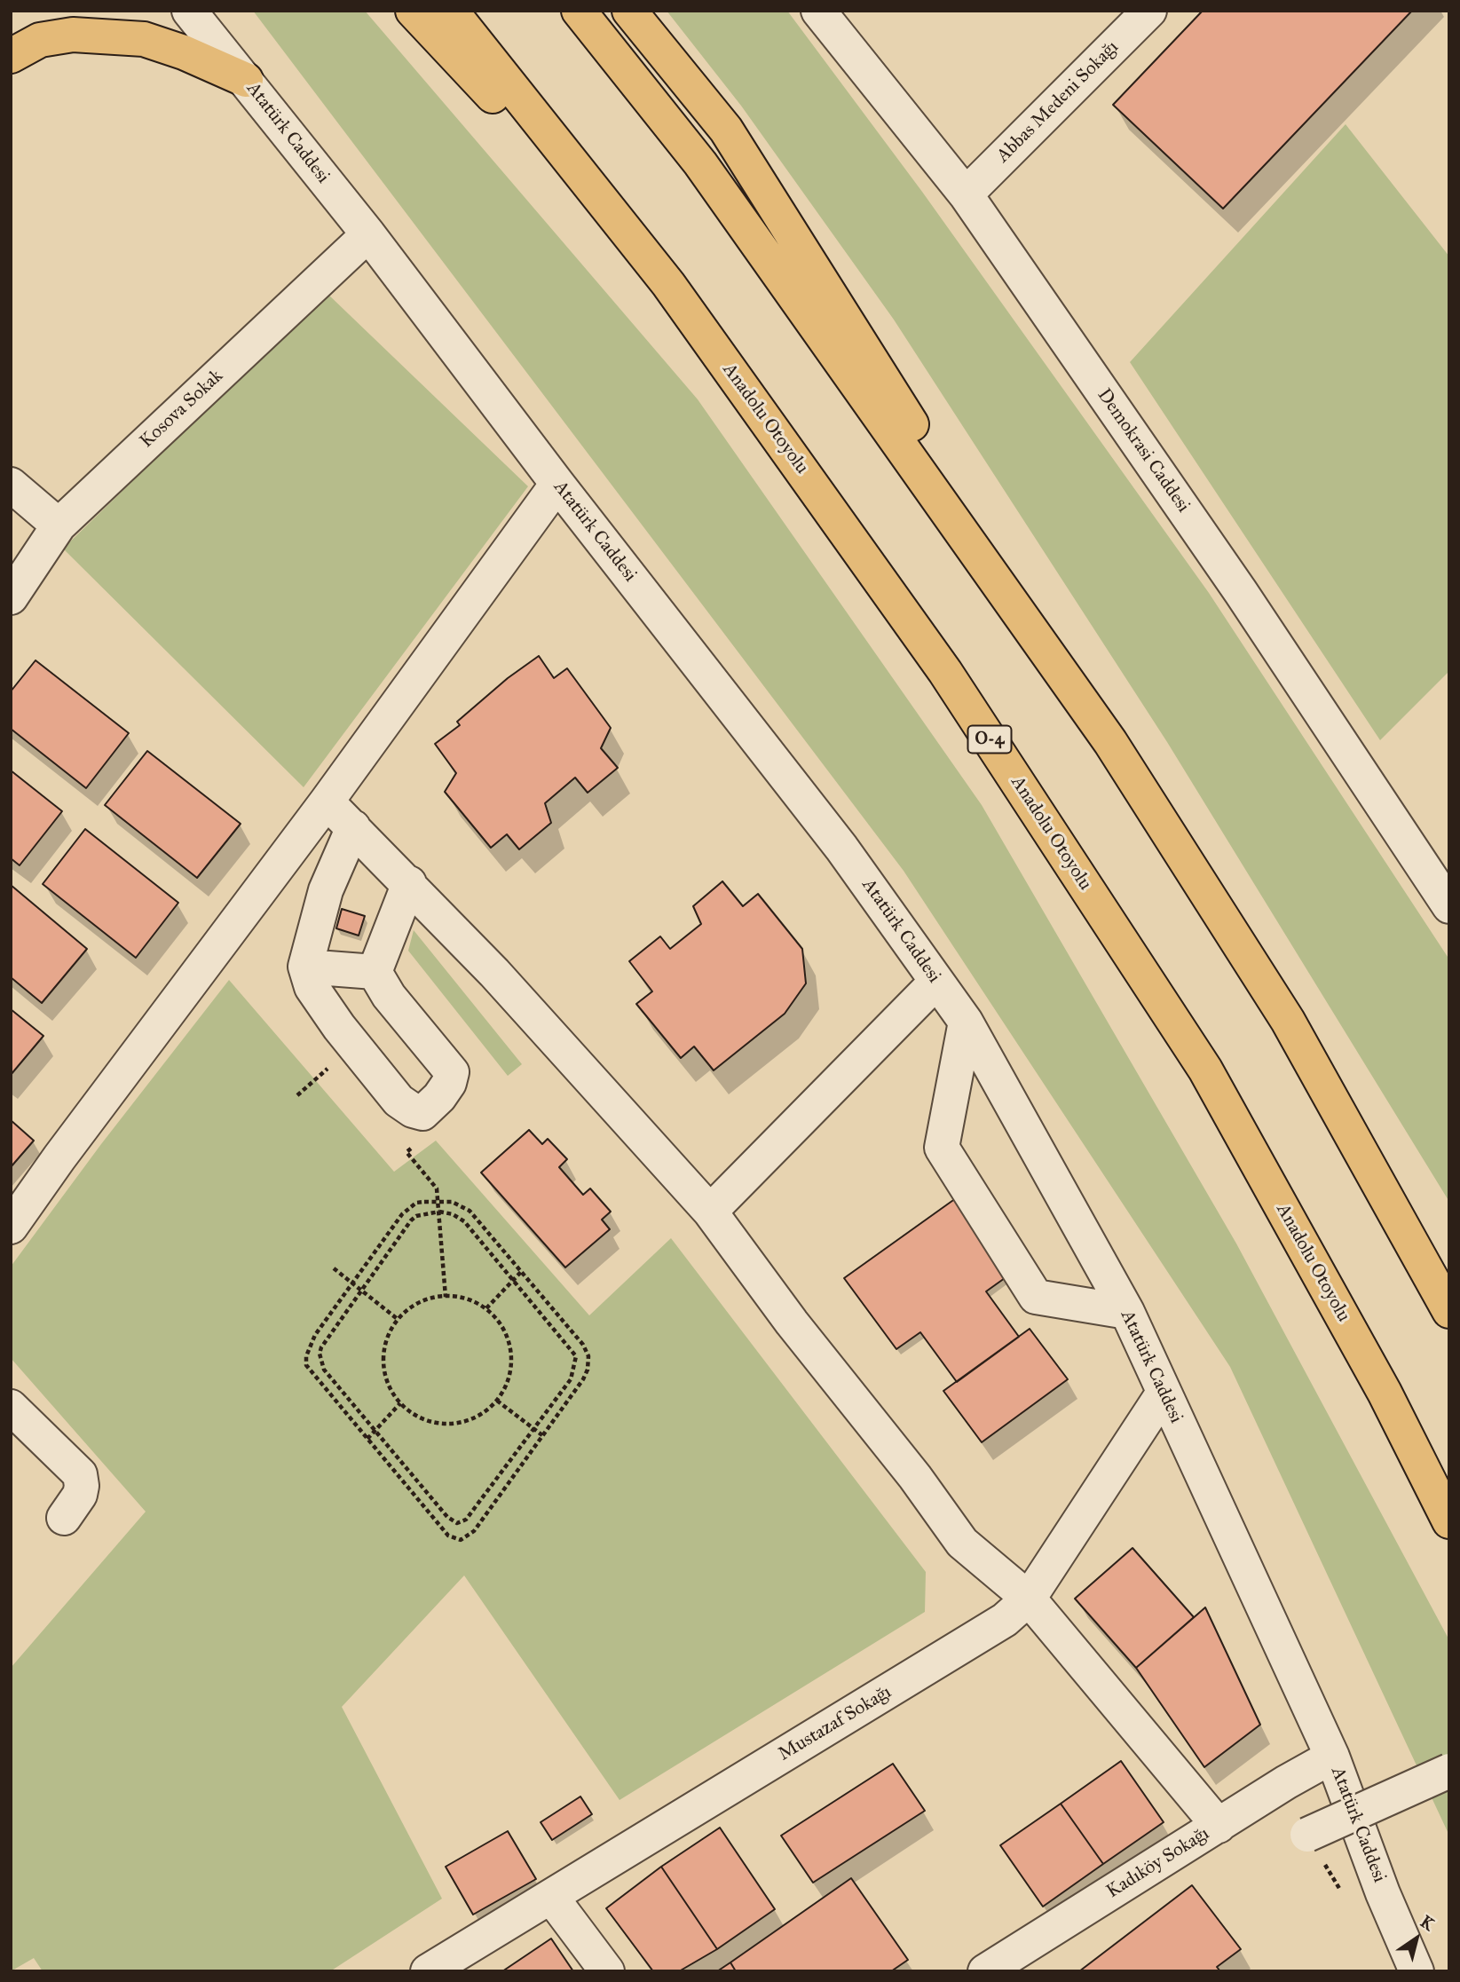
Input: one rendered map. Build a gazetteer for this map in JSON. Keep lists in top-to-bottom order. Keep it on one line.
{"streets":{"main road":["Anadolu Otoyolu","O-4"],"street":["Abbas Medeni Sokağı","Atatürk Caddesi","Kosova Sokak","Demokrasi Caddesi","Mustazaf Sokağı","Kadıköy Sokağı"]},"crossings":[["Abbas Medeni Sokağı","Demokrasi Caddesi"],["Atatürk Caddesi","Kosova Sokak"],["Atatürk Caddesi","Mustazaf Sokağı"],["Atatürk Caddesi","Kadıköy Sokağı"]],"north":"top right"}
